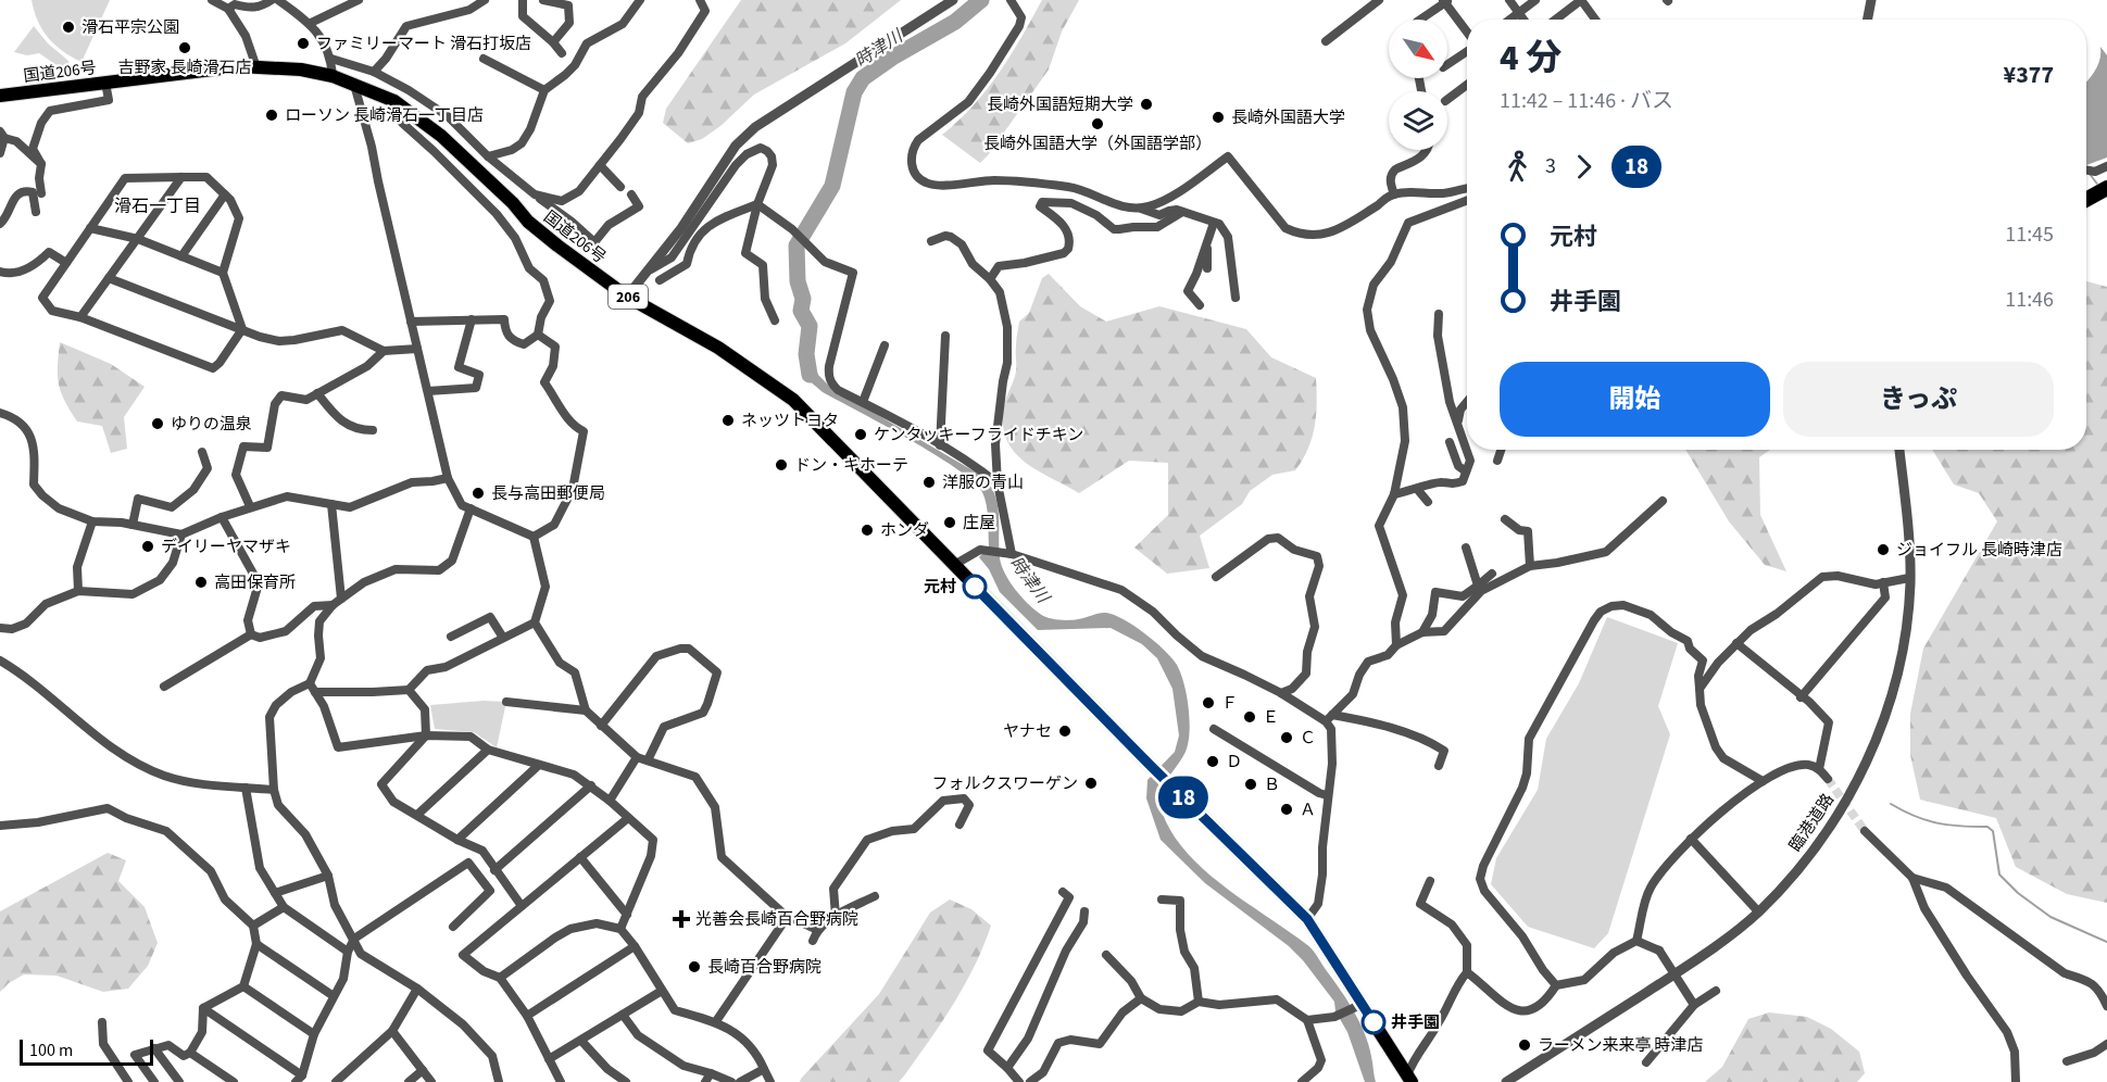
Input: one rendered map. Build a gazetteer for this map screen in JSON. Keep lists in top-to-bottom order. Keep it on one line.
{"streets":{"highway":["国道206号","206"],"street":["臨港道路"]},"crossings":[["国道206号","206"]],"districts":["滑石一丁目"],"water":["時津川"],"places":{"other":["滑石平宗公園","ファミリーマート 滑石打坂店","吉野家 長崎滑石店","長崎外国語短期大学","ローソン 長崎滑石一丁目店","長崎外国語大学","長崎外国語大学（外国語学部）","ネッツトヨタ","ゆりの温泉","ケンタッキーフライドチキン","ドン・キホーテ","洋服の青山","長与高田郵便局","庄屋","ホンダ","デイリーヤマザキ","ジョイフル 長崎時津店","高田保育所","元村","Ｆ","Ｅ","ヤナセ","Ｃ","Ｄ","フォルクスワーゲン","Ｂ","Ａ","長崎百合野病院","井手園","ラーメン来来亭 時津店"],"health":["光善会長崎百合野病院"]},"lines":["bus line 18"],"scale_bar":"100 m","north":"bottom right","page":{"on_map":"18","heading":["4 分","11:42 – 11:46 · バス","¥377"],"legs":["3","18"],"list":[{"name":"元村","value":"11:45"},{"name":"井手園","value":"11:46"}],"buttons":["開始","きっぷ"],"scale":"100 m"}}
